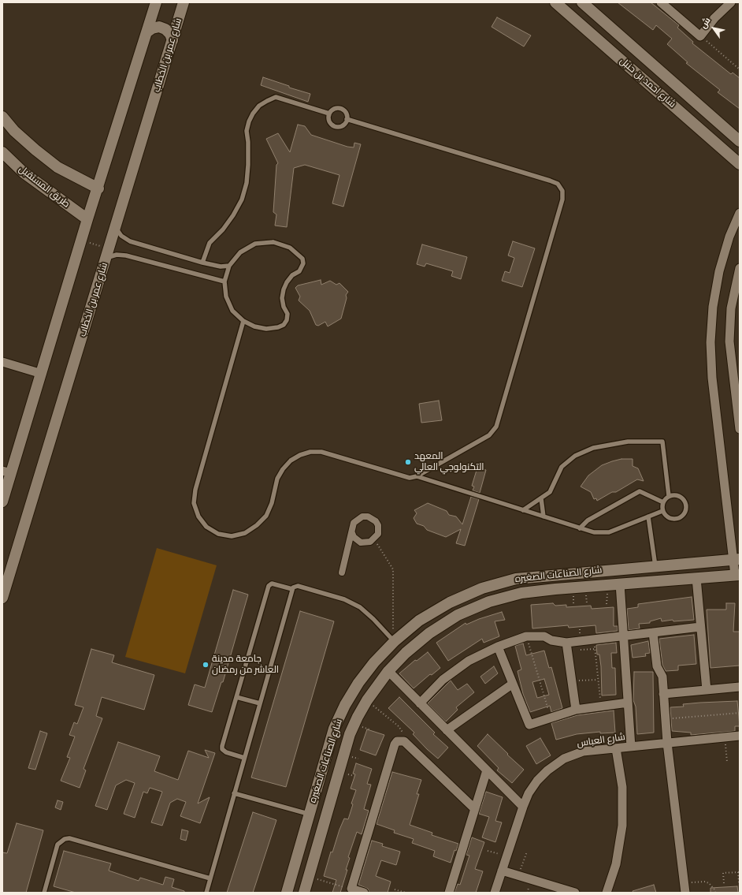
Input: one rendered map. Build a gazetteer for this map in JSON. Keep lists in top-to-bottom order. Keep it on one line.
{"streets":{"street":["شارع عمر بن الخطاب","شارع احمد بن حنبل","طريق المستقبل","شارع الصناعات الصغيره","شارع العباس"]},"places":["المعهد التكنولوجي العالي","جامعة مدينة العاشر من رمضان"],"north":"top left"}
